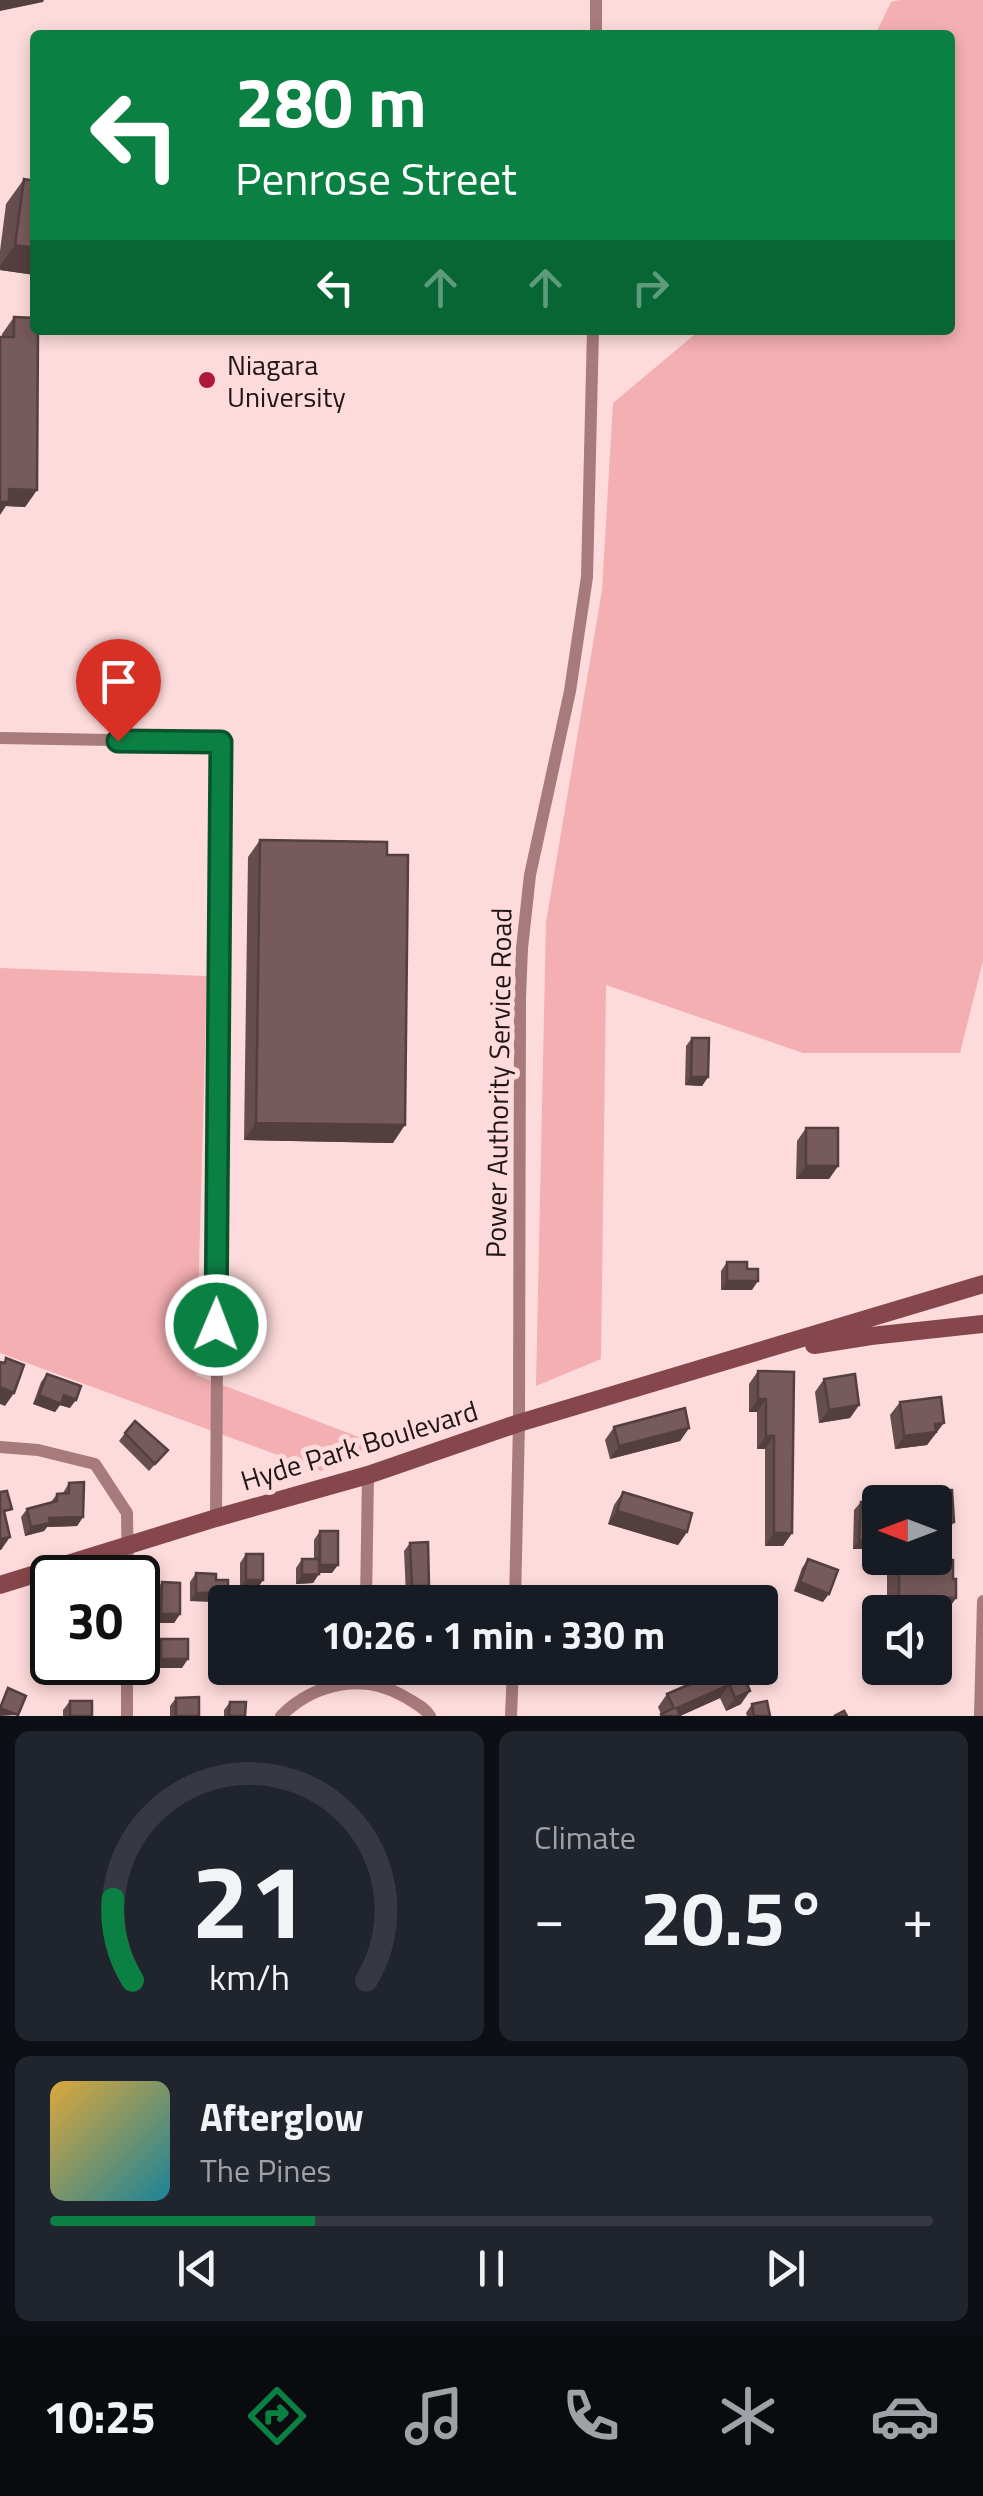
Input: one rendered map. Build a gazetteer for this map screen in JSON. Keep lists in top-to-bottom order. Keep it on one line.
{"streets":{"main road":["Hyde Park Boulevard"],"street":["Power Authority Service Road"]},"crossings":[["Power Authority Service Road","Hyde Park Boulevard"]],"places":["Niagara University"],"north":"left","page":{"turn":["280 m","Penrose Street"],"limit":"30","trip":"10:26 · 1 min · 330 m","tile":"Climate","heat":["−","20.5°","+"],"song":["Afterglow","The Pines"],"tabs":"10:25","gauge":["21","km/h"]}}
